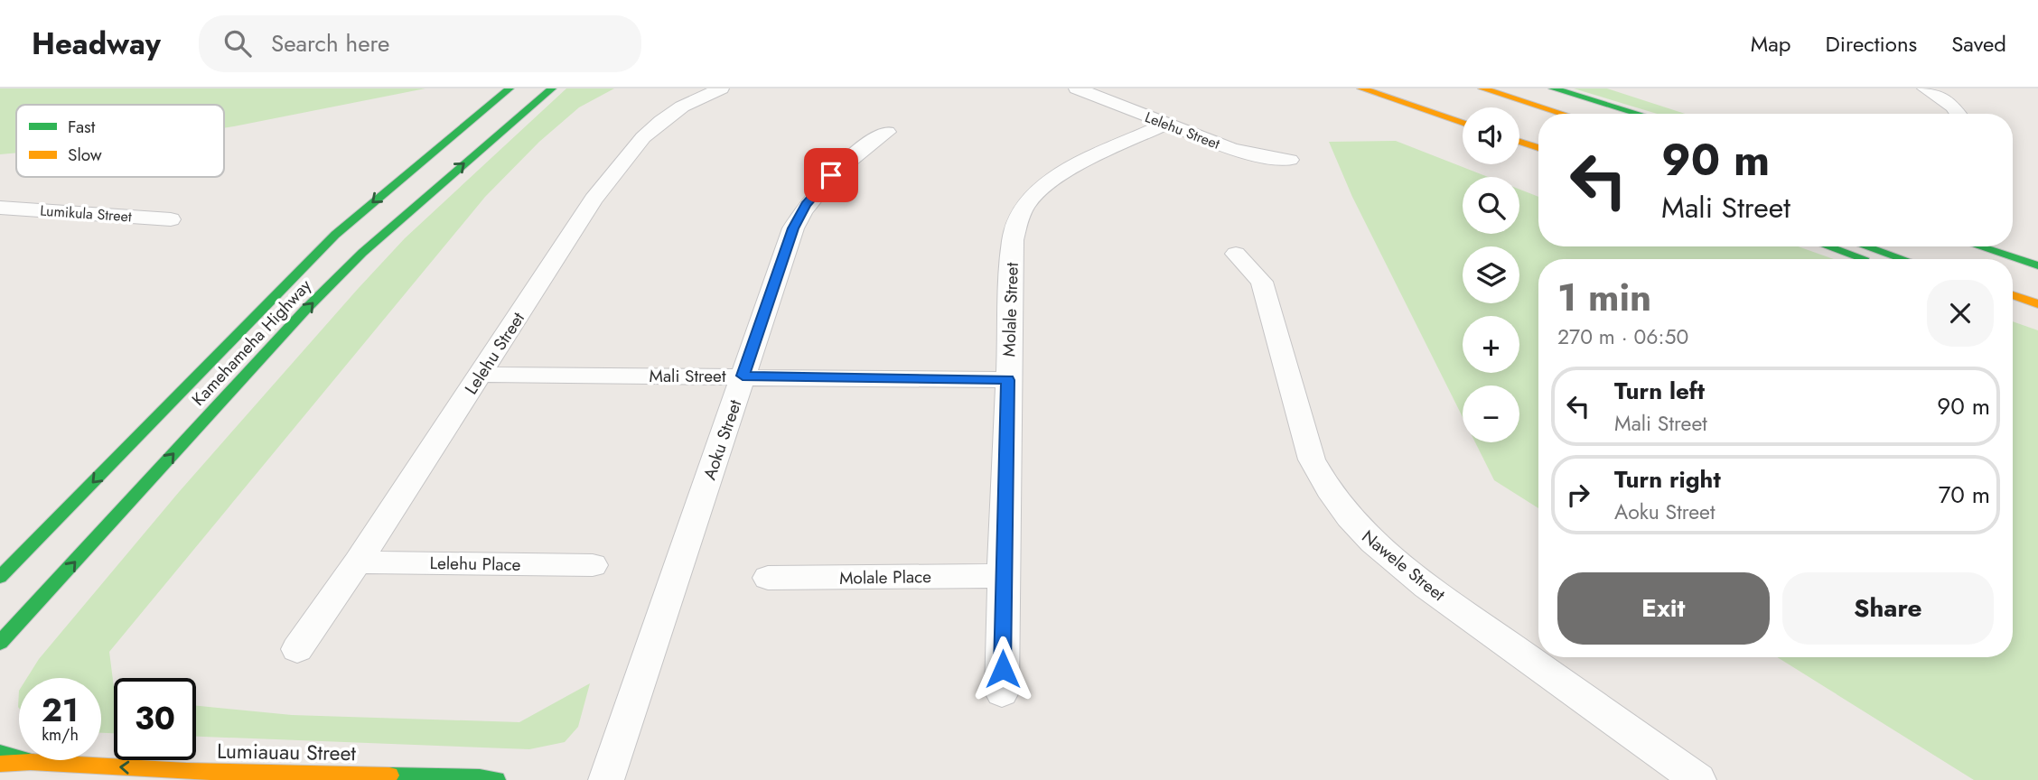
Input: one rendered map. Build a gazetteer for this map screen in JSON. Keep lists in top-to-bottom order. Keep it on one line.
{"streets":{"main road":["Kamehameha Highway","Lumiauau Street"],"street":["Lelehu Street","Lumikula Street","Molale Street","Mali Street","Aoku Street","Lelehu Place","Nawele Street","Molale Place"]},"crossings":[["Lelehu Street","Molale Street"],["Lelehu Street","Mali Street"],["Lelehu Street","Lelehu Place"],["Molale Street","Mali Street"],["Molale Street","Molale Place"],["Mali Street","Aoku Street"]],"one_way":["Lumiauau Street"],"legend":["Fast","Slow"],"page":{"header":"Headway","search":"Search here","nav":["Map","Directions","Saved"],"map_buttons":["+","−"],"turn":["90 m","Mali Street"],"heading":["1 min","270 m · 06:50"],"list":[{"name":"Turn left","note":"Mali Street","value":"90 m"},{"name":"Turn right","note":"Aoku Street","value":"70 m"}],"buttons":["Exit","Share"],"speed":"21 km/h","limit":"30"}}
